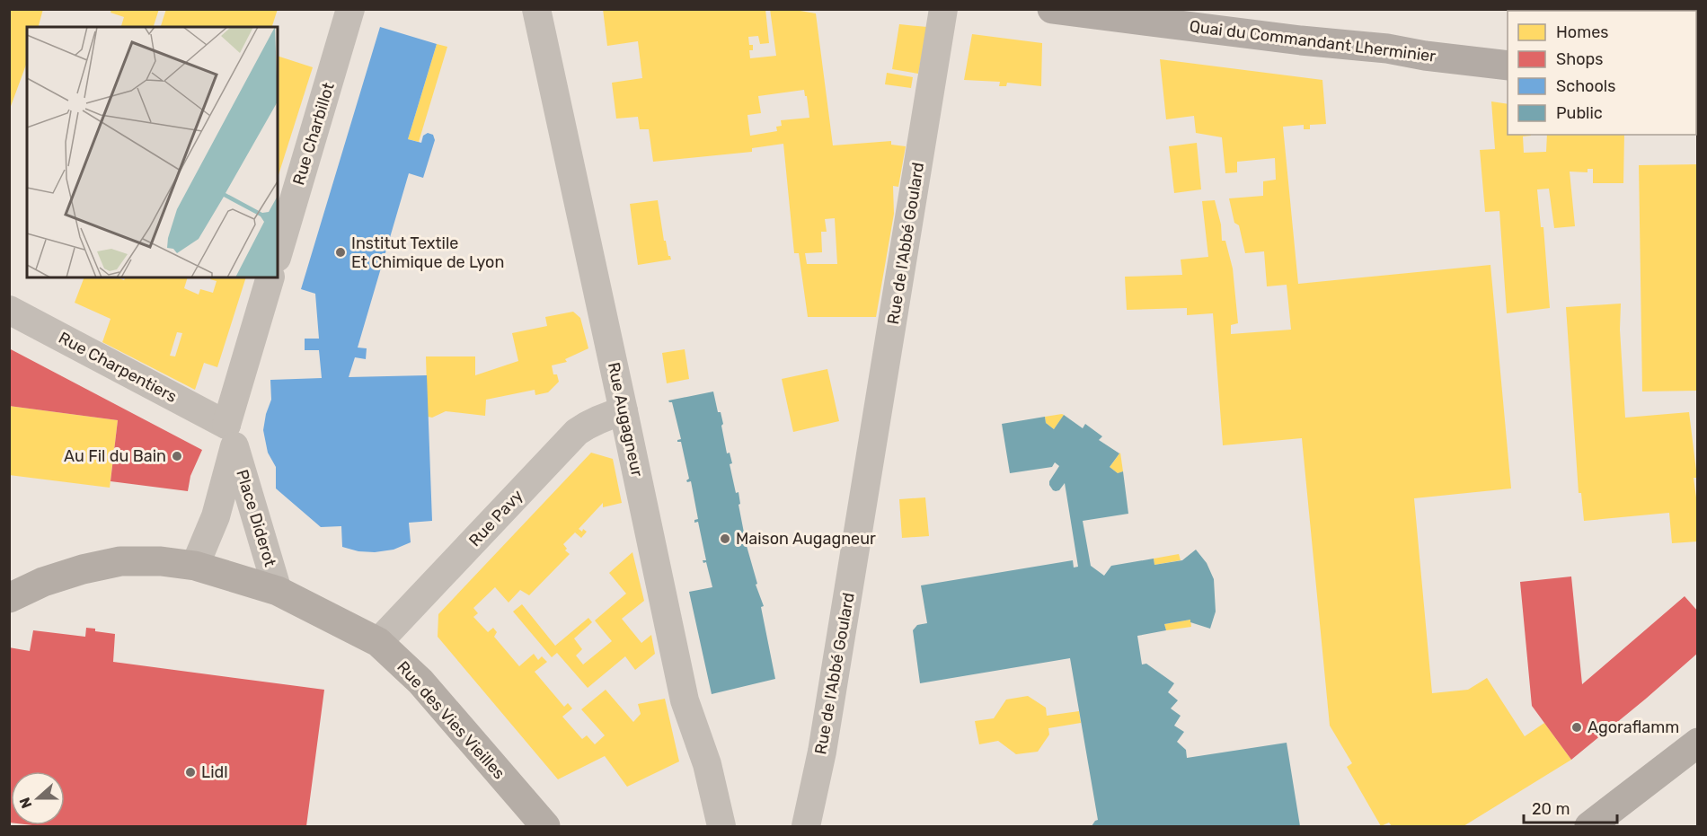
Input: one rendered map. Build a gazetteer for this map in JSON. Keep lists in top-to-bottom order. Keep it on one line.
{"streets":{"main road":["Quai du Commandant Lherminier"],"street":["Rue Charbillot","Rue de l'Abbé Goulard","Rue Charpentiers","Rue Augagneur","Place Diderot","Rue Pavy","Rue des Vies Vieilles"]},"crossings":[["Rue Charpentiers","Place Diderot"],["Rue Augagneur","Rue Pavy"],["Place Diderot","Rue des Vies Vieilles"],["Rue Pavy","Rue des Vies Vieilles"]],"places":["Institut Textile Et Chimique de Lyon","Au Fil du Bain","Maison Augagneur","Agoraflamm","Lidl"],"legend":["Homes","Shops","Schools","Public"],"scale_bar":"20 m","north":"left"}
